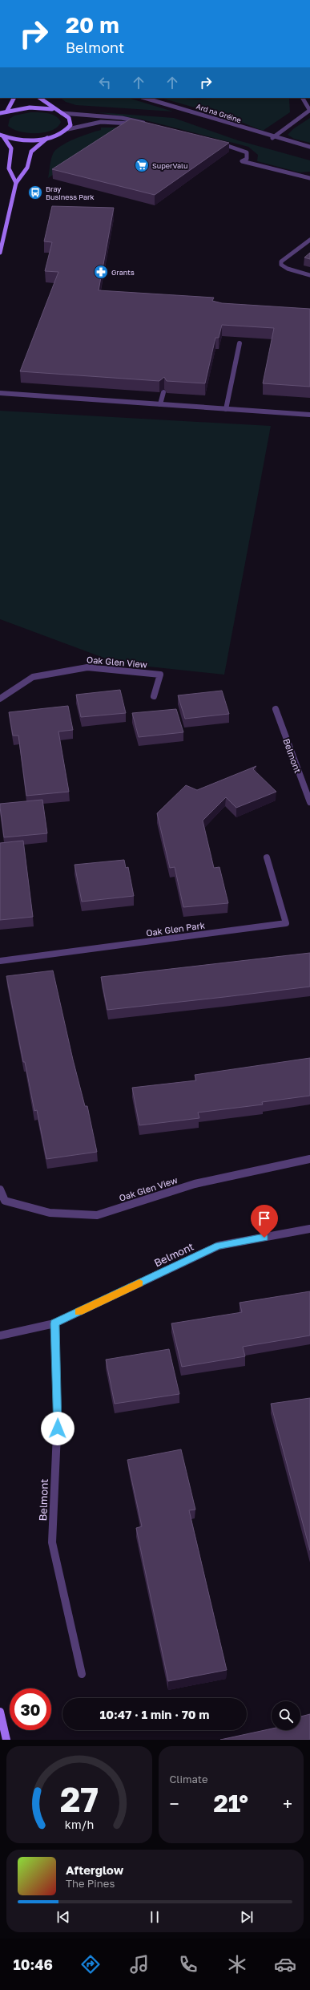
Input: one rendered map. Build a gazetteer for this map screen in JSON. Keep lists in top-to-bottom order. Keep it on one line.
{"streets":{"street":["Ard na Gréine","Oak Glen View","Belmont","Oak Glen Park"]},"places":{"supermarket":["SuperValu"],"bus stop":["Bray Business Park"],"pharmacy":["Grants"]},"page":{"turn":["20 m","Belmont"],"limit":"30","trip":"10:47 · 1 min · 70 m","tile":"Climate","heat":["−","21°","+"],"song":["Afterglow","The Pines"],"tabs":"10:46","gauge":["27","km/h"]}}
